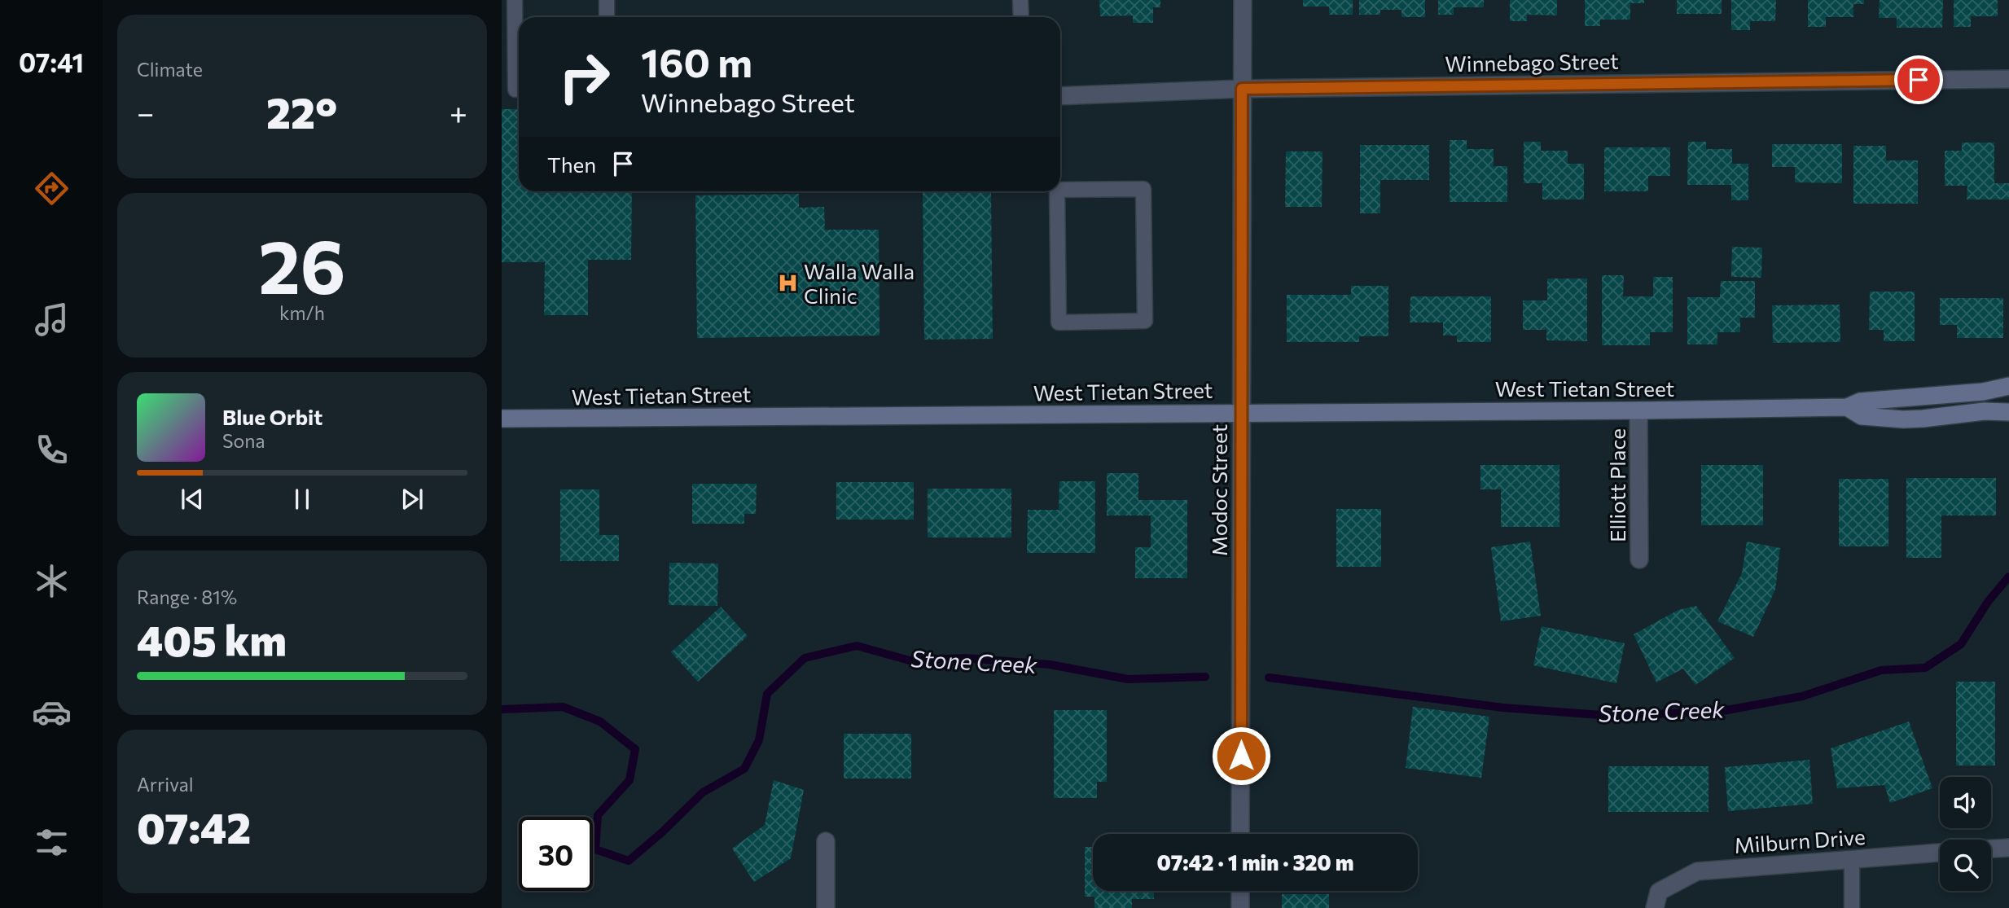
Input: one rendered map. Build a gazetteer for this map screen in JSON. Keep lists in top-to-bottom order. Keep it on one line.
{"streets":{"main road":["West Tietan Street"],"street":["Winnebago Street","Elliott Place","Modoc Street","Milburn Drive"]},"crossings":[["Winnebago Street","Modoc Street"],["West Tietan Street","Elliott Place"],["West Tietan Street","Modoc Street"]],"water":["Stone Creek"],"places":{"hospital":["Walla Walla Clinic"]},"page":{"tabs":"07:41","tile":["Climate",["26","km/h"],["Range · 81%","405 km"],["Arrival","07:42"]],"turn":["160 m","Winnebago Street"],"heat":["−","22°","+"],"then":"Then","song":["Blue Orbit","Sona"],"limit":"30","trip":"07:42 · 1 min · 320 m"}}
